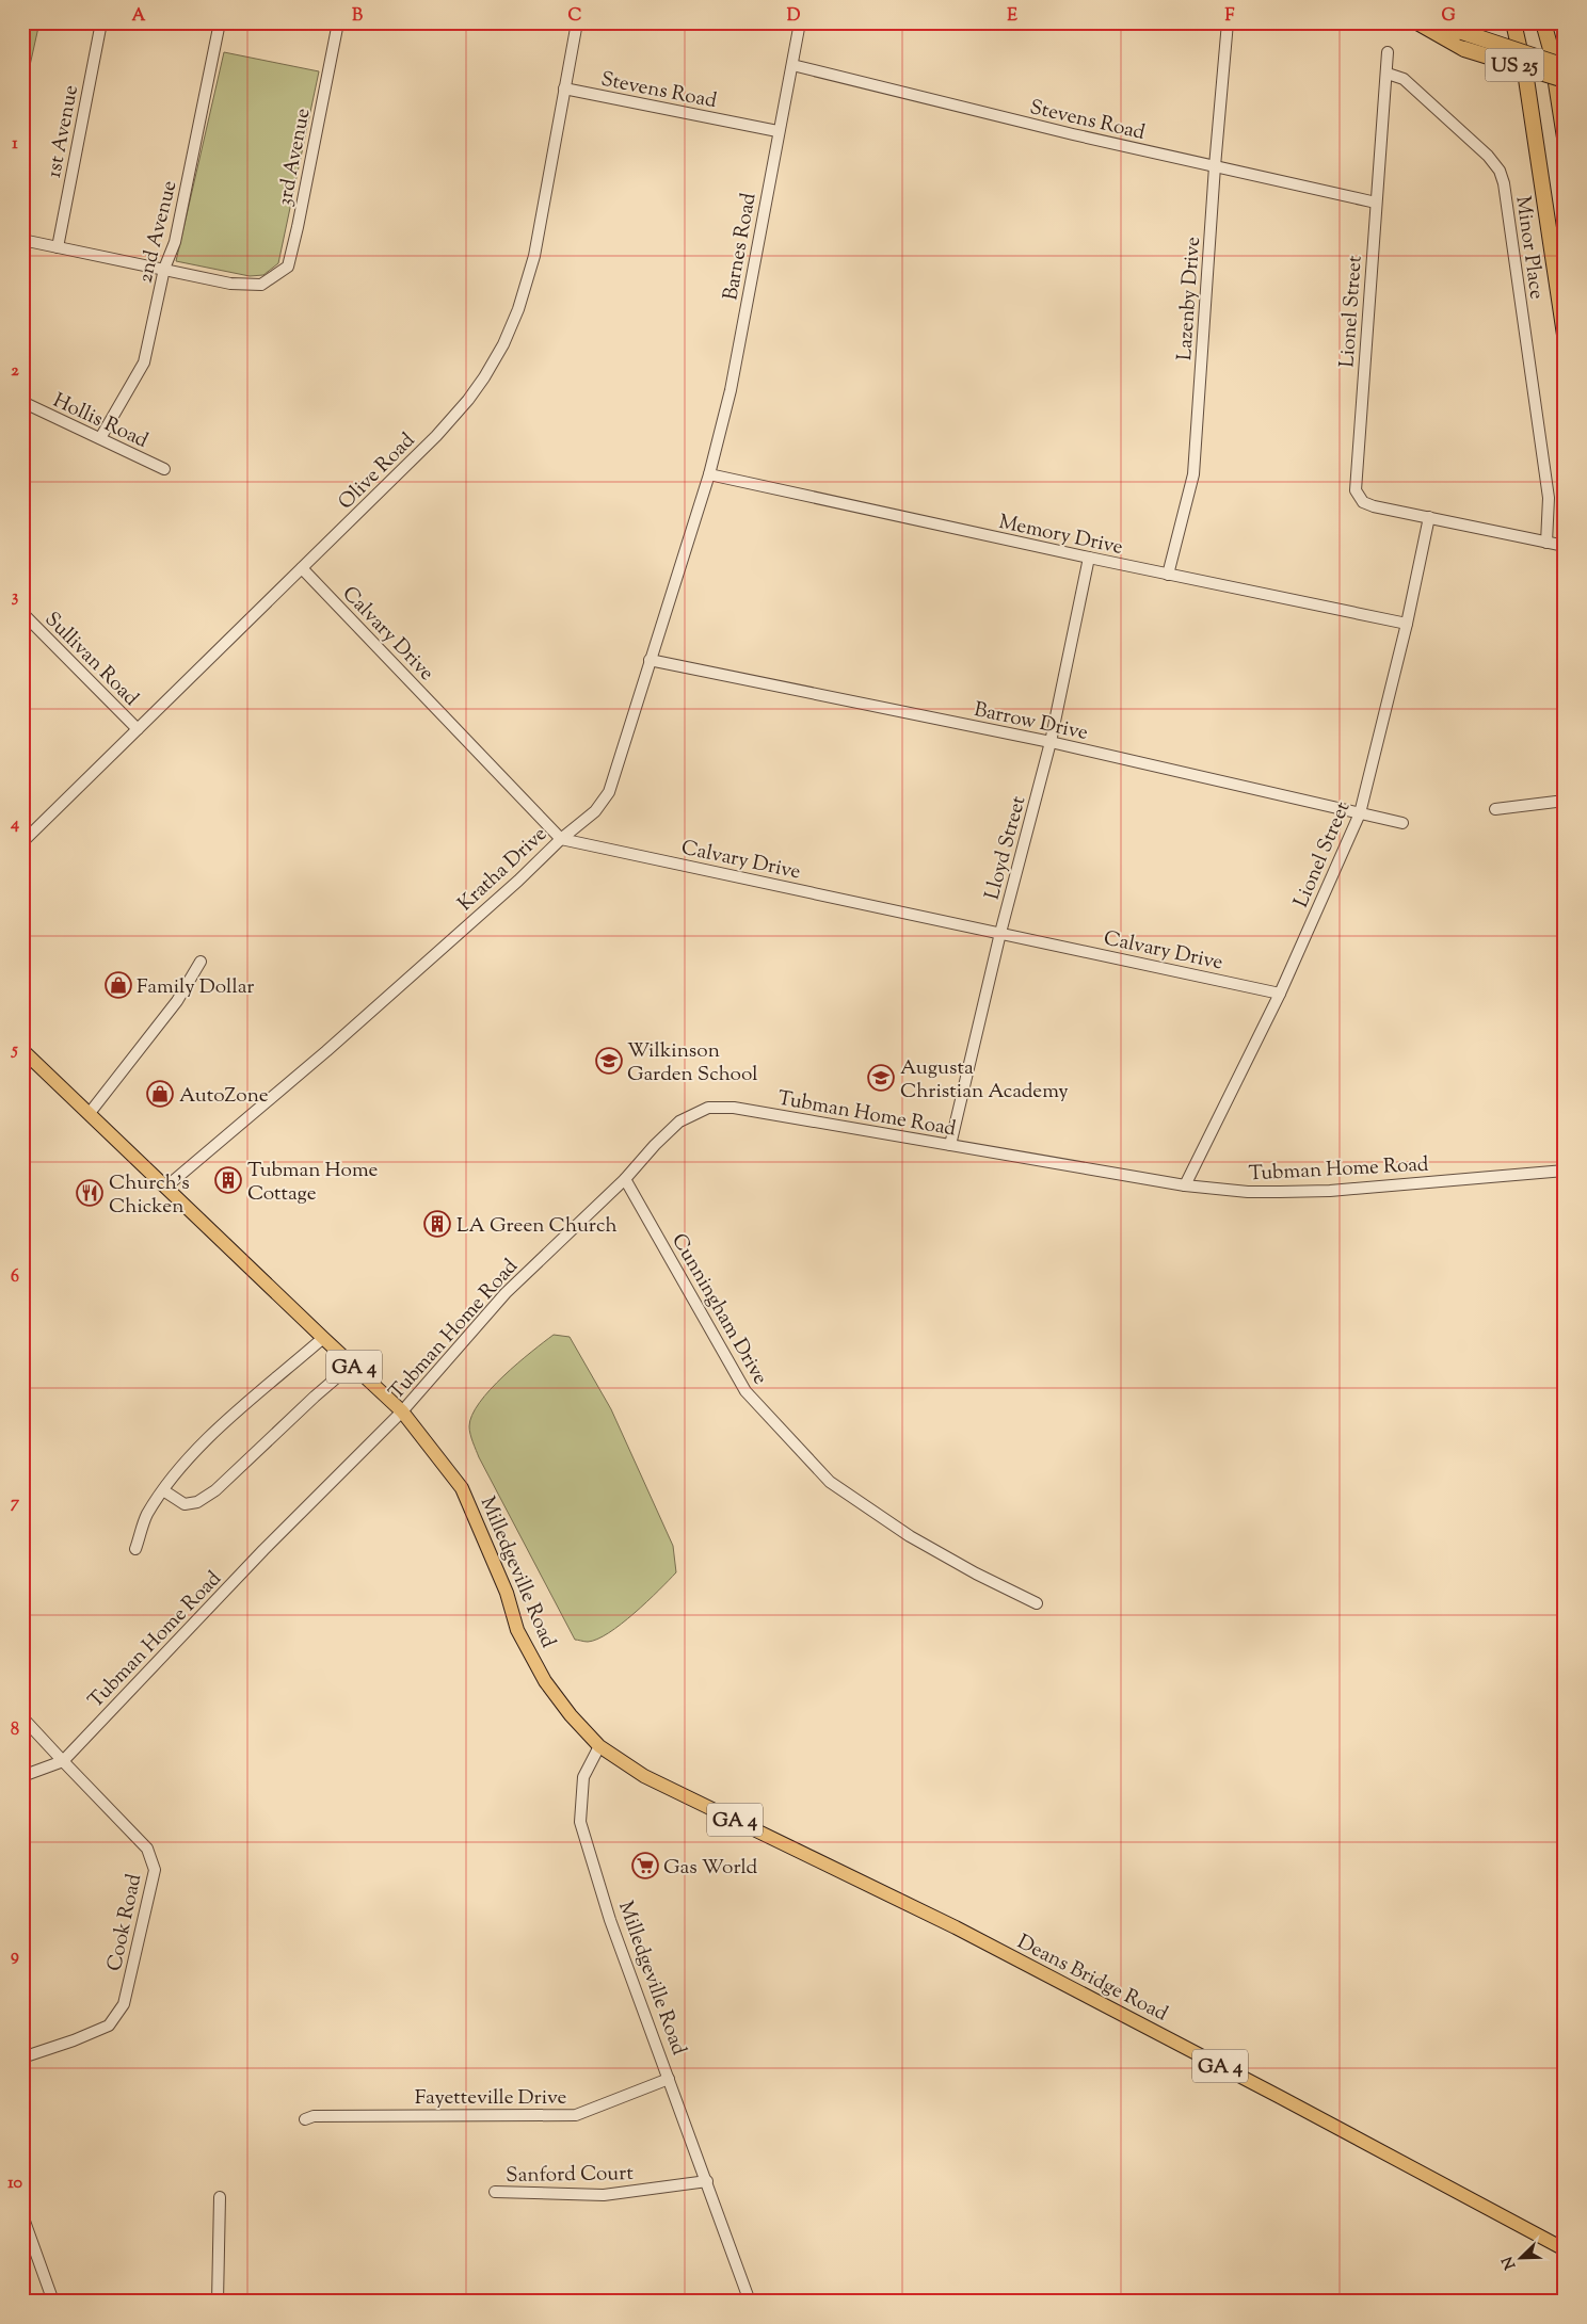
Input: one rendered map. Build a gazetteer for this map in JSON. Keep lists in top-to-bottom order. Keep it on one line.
{"streets":{"highway":["US 25"],"main road":["GA 4","Milledgeville Road","Deans Bridge Road"],"street":["Stevens Road","1st Avenue","3rd Avenue","2nd Avenue","Barnes Road","Minor Place","Lazenby Drive","Lionel Street","Hollis Road","Olive Road","Memory Drive","Calvary Drive","Sullivan Road","Barrow Drive","Lloyd Street","Kratha Drive","Tubman Home Road","Cunningham Drive","Cook Road","Fayetteville Drive","Sanford Court"]},"crossings":[["Stevens Road","Barnes Road"],["Stevens Road","Lazenby Drive"],["Stevens Road","Lionel Street"],["Stevens Road","Olive Road"],["3rd Avenue","2nd Avenue"],["2nd Avenue","Hollis Road"],["Barnes Road","Memory Drive"],["Barnes Road","Kratha Drive"],["Minor Place","Lionel Street"],["Lazenby Drive","Memory Drive"],["Lionel Street","Memory Drive"],["Lionel Street","Calvary Drive"],["Lionel Street","Barrow Drive"],["Lionel Street","Tubman Home Road"],["Olive Road","Calvary Drive"],["Olive Road","Sullivan Road"],["Memory Drive","Lloyd Street"],["Memory Drive","Kratha Drive"],["Calvary Drive","Lloyd Street"],["Calvary Drive","Kratha Drive"],["Barrow Drive","Lloyd Street"],["Barrow Drive","Kratha Drive"],["Lloyd Street","Tubman Home Road"],["Kratha Drive","Milledgeville Road"],["Tubman Home Road","Cunningham Drive"],["Tubman Home Road","Milledgeville Road"],["Tubman Home Road","Cook Road"],["Milledgeville Road","Deans Bridge Road"],["Milledgeville Road","Fayetteville Drive"],["Milledgeville Road","Sanford Court"]],"places":{"shop":["Family Dollar","AutoZone"],"school or university":["Wilkinson Garden School","Augusta Christian Academy"],"building":["Tubman Home Cottage","LA Green Church"],"restaurant":["Church's Chicken"],"supermarket":["Gas World"]},"north":"bottom left","grid":{"columns":["A","B","C","D","E","F","G"],"rows":["1","2","3","4","5","6","7","8","9","10"]}}
